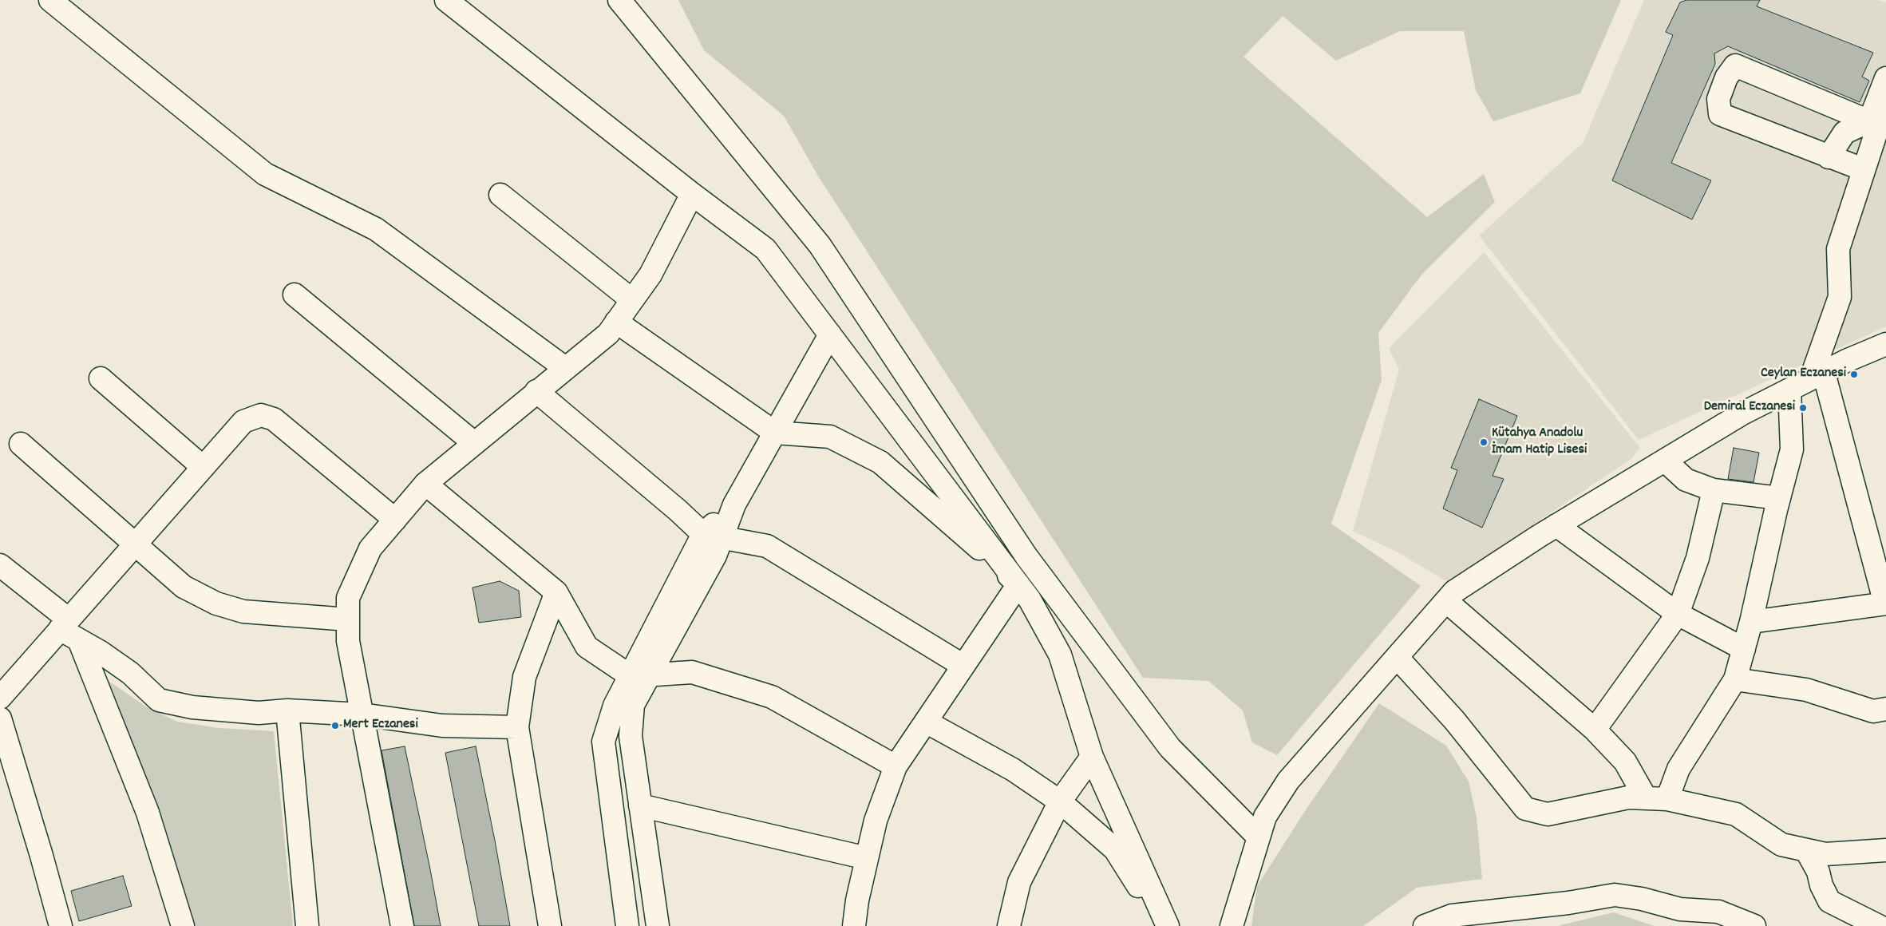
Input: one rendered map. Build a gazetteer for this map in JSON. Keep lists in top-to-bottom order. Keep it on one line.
{"places":["Ceylan Eczanesi","Demiral Eczanesi","Kütahya Anadolu İmam Hatip Lisesi","Mert Eczanesi"]}
